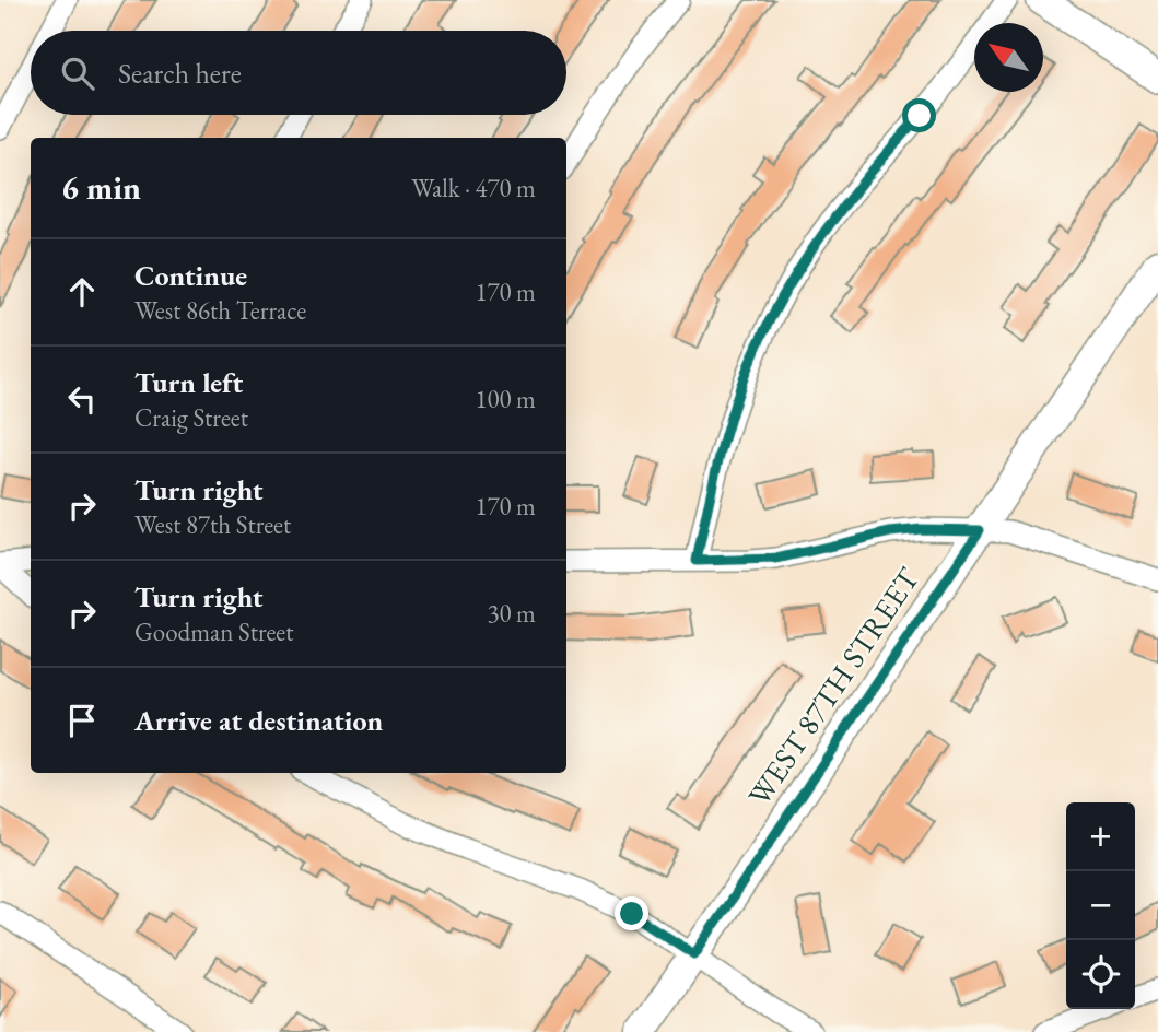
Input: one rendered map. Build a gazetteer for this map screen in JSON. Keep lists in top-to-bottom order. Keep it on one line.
{"streets":{"street":["WEST 87TH STREET"]},"north":"top left","page":{"search":"Search here","heading":["6 min","Walk · 470 m"],"list":[["Continue","West 86th Terrace","170 m"],["Turn left","Craig Street","100 m"],["Turn right","West 87th Street","170 m"],["Turn right","Goodman Street","30 m"],"Arrive at destination"],"map_buttons":["+","−"]}}
